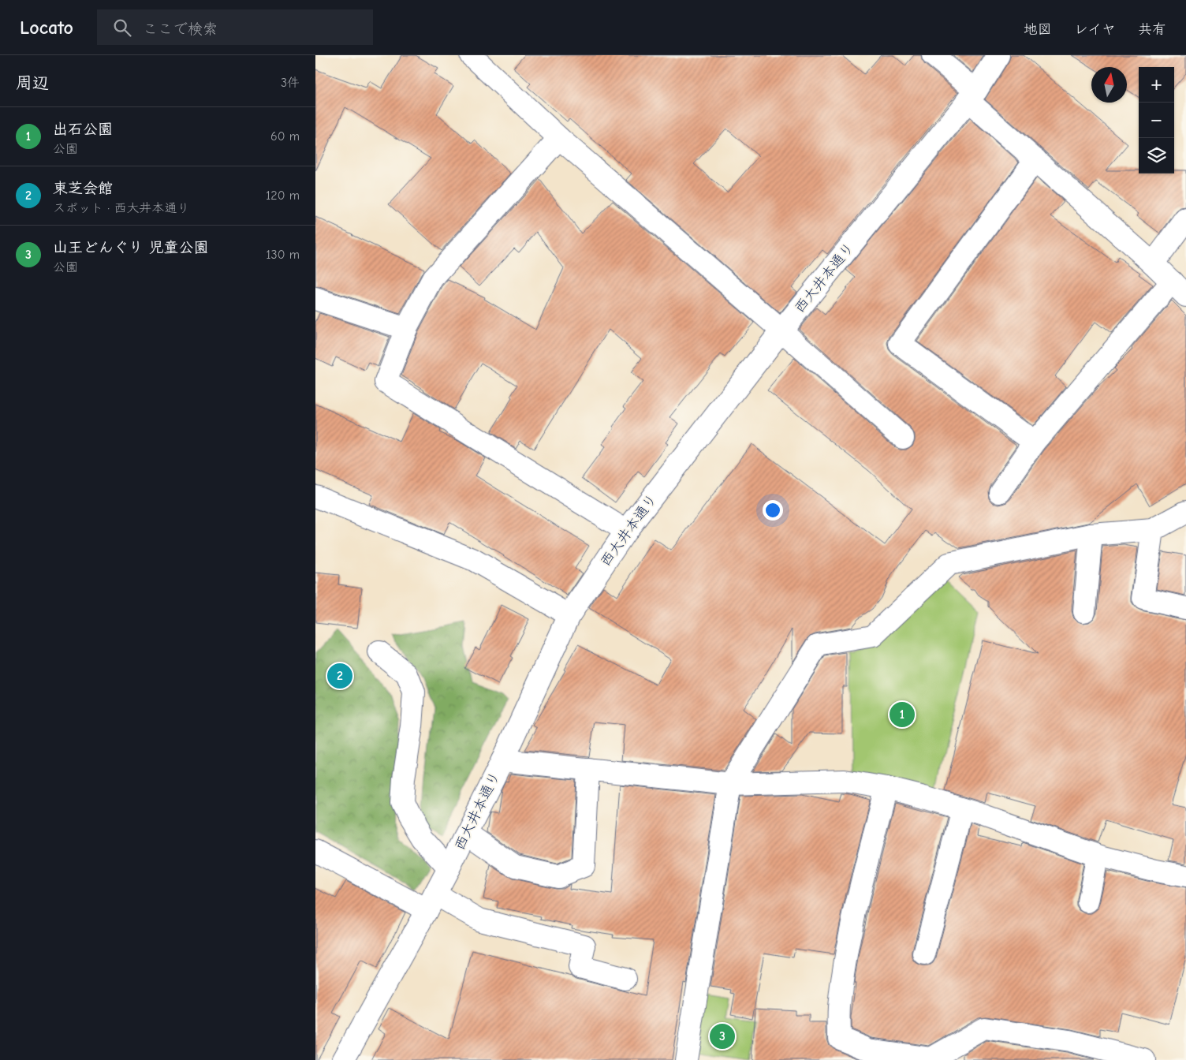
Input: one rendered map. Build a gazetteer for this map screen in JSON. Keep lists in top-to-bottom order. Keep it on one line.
{"streets":{"street":["西大井本通り"]},"north":"top","page":{"header":"Locato","search":"ここで検索","nav":["地図","レイヤ","共有"],"heading":["周辺","3件"],"map_buttons":["+","−"],"list":[{"mark":"1","name":"出石公園","note":"公園","value":"60 m"},{"mark":"2","name":"東芝会館","note":"スポット · 西大井本通り","value":"120 m"},{"mark":"3","name":"山王どんぐり 児童公園","note":"公園","value":"130 m"}],"pins":["2","1","3"]}}
